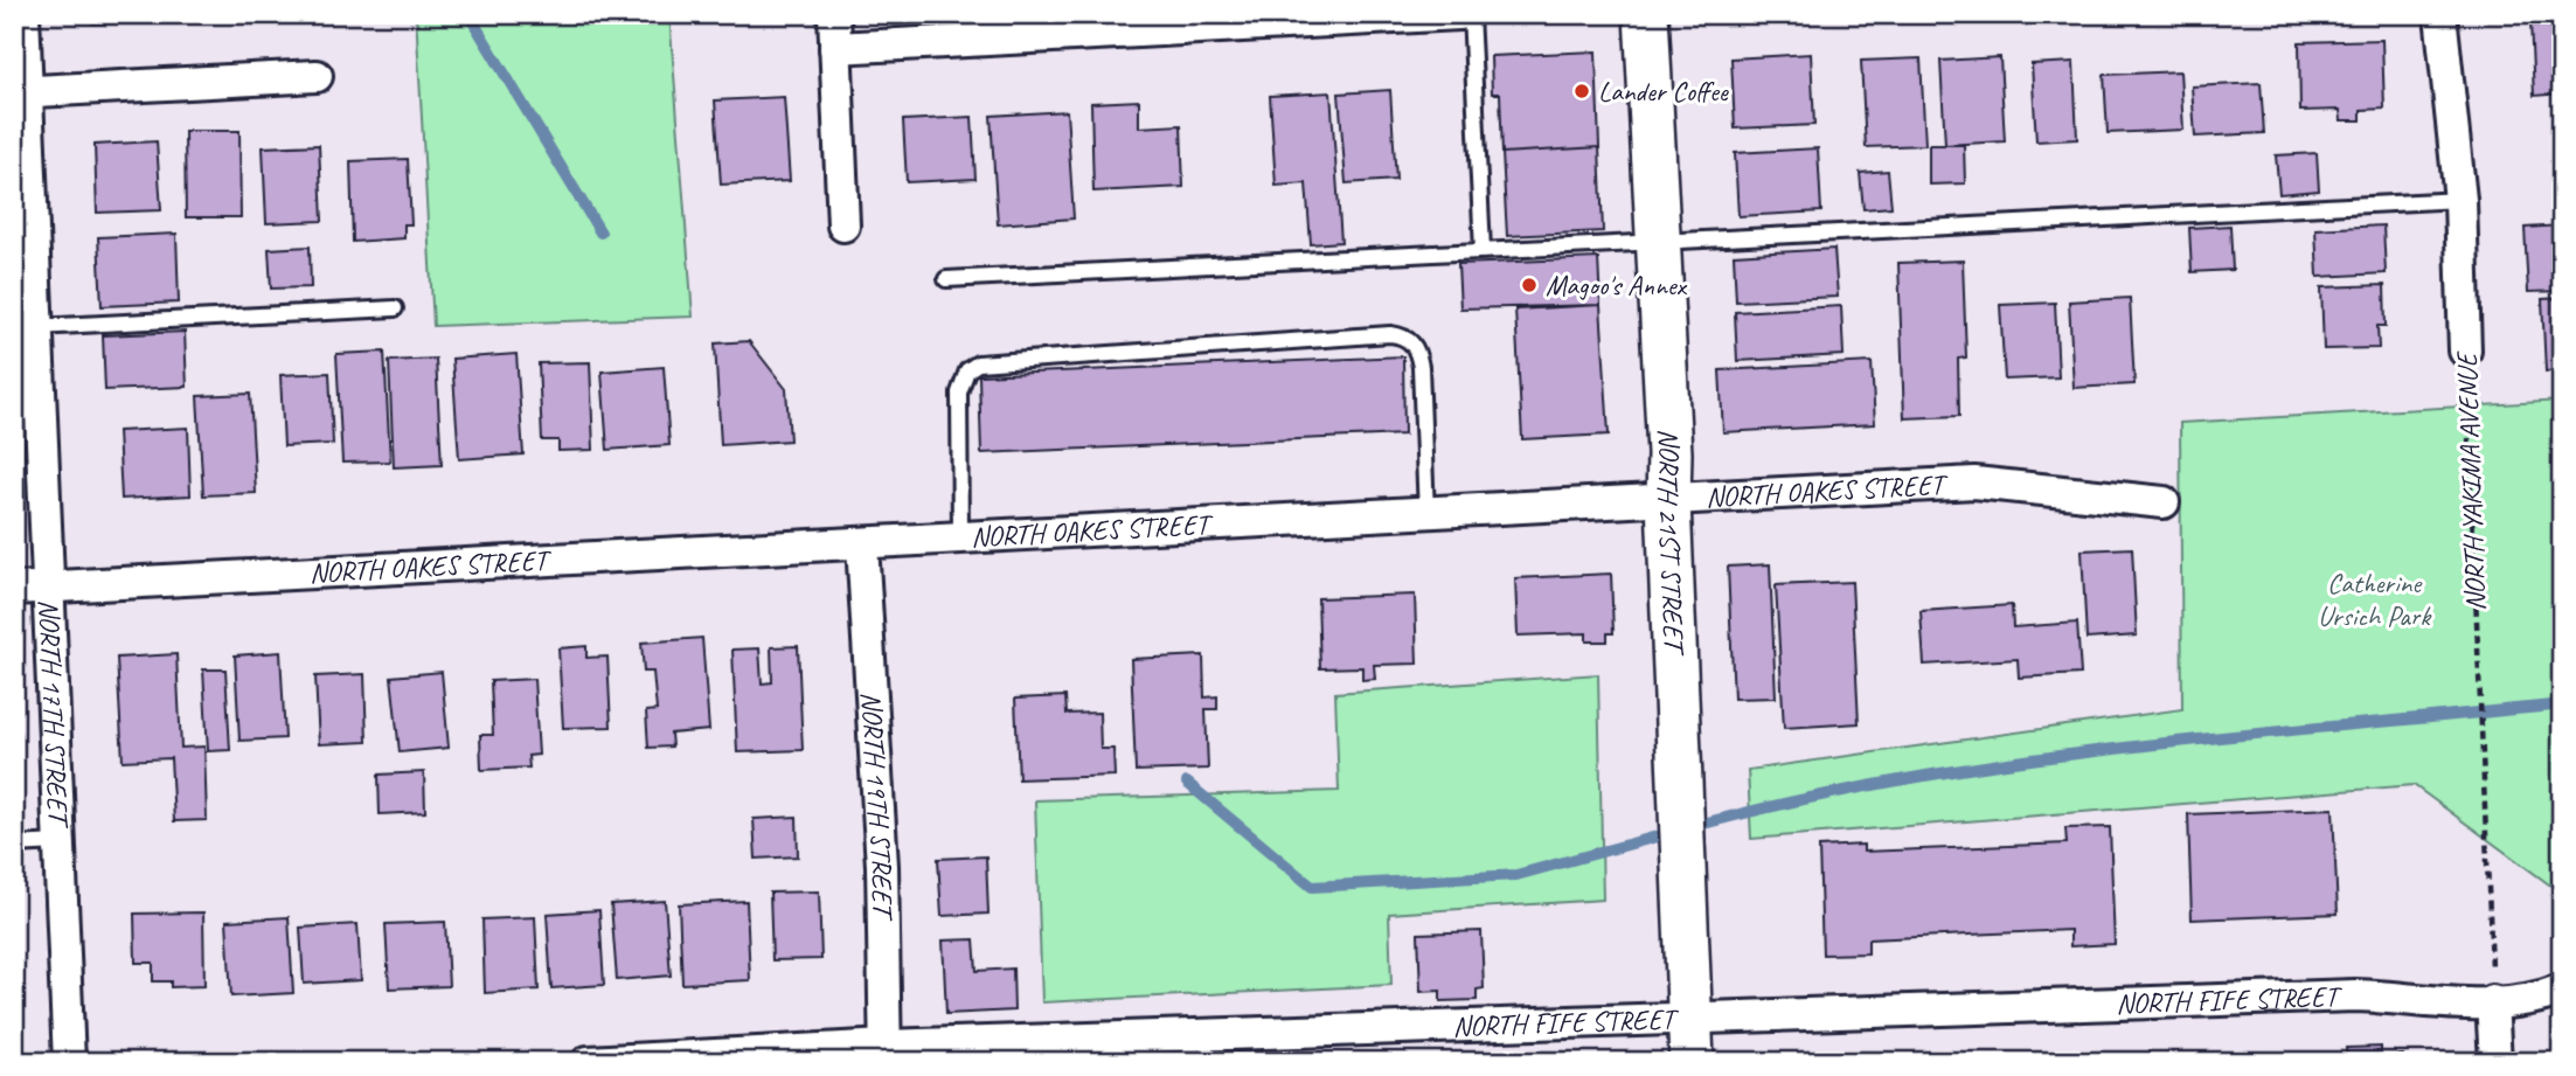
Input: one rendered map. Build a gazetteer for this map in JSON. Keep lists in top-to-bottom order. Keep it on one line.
{"streets":{"main road":["NORTH 21ST STREET"],"street":["NORTH YAKIMA AVENUE","NORTH OAKES STREET","NORTH 17TH STREET","NORTH 19TH STREET","NORTH FIFE STREET"]},"crossings":[["NORTH OAKES STREET","NORTH 21ST STREET"],["NORTH OAKES STREET","NORTH 17TH STREET"],["NORTH OAKES STREET","NORTH 19TH STREET"],["NORTH 21ST STREET","NORTH FIFE STREET"],["NORTH 19TH STREET","NORTH FIFE STREET"]],"parks":["Catherine Ursich Park"],"places":["Lander Coffee","Magoo's Annex"]}
